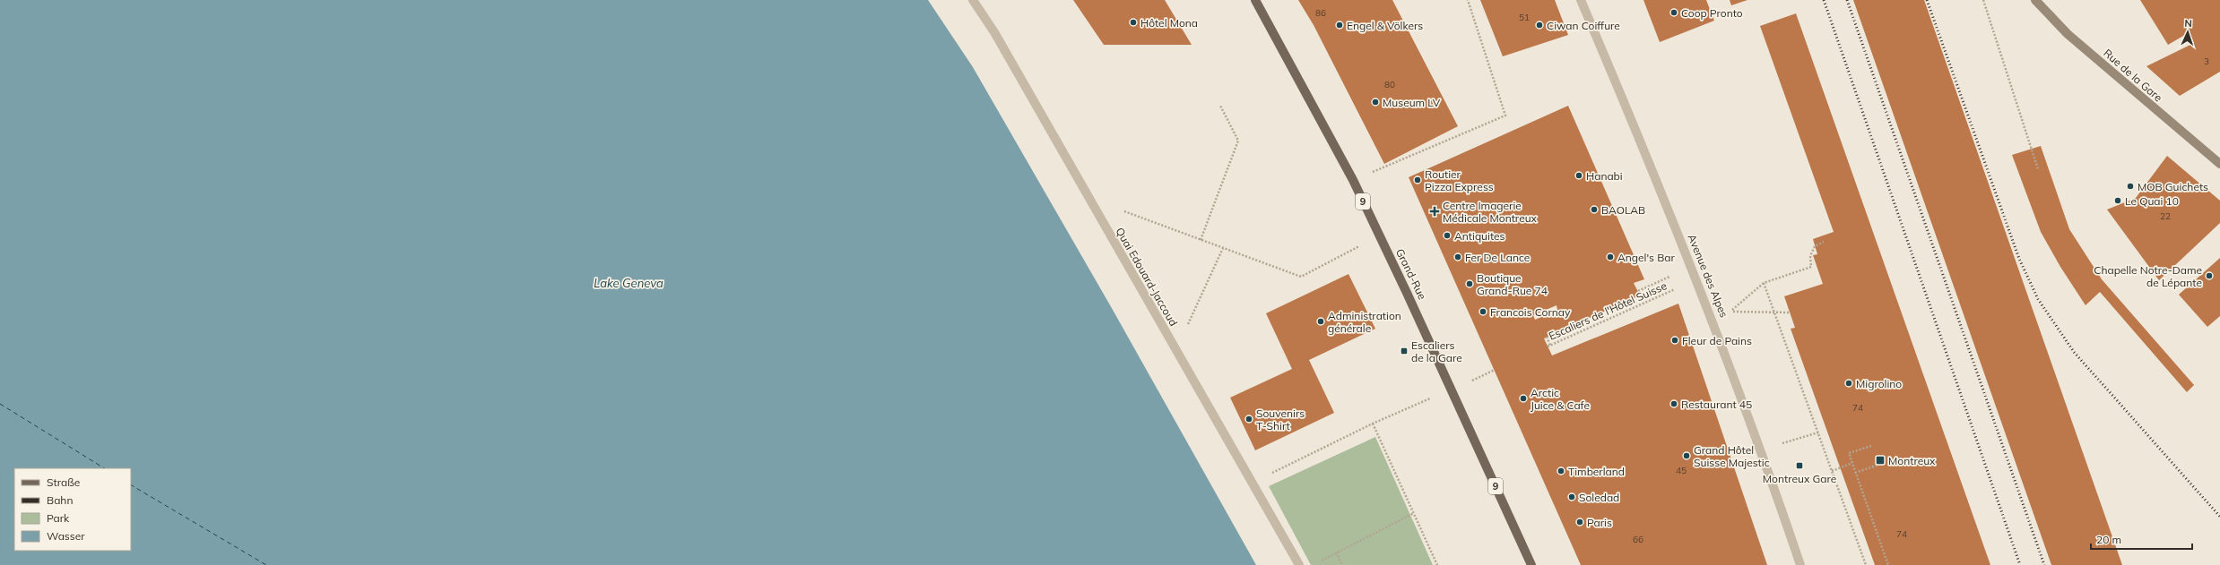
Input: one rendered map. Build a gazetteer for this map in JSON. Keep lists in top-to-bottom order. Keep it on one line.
{"streets":{"main road":["9","Grand-Rue"],"street":["Rue de la Gare","Avenue des Alpes","Quai Edouard-Jaccoud"],"path":["Escaliers de l'Hôtel Suisse"]},"water":["Lake Geneva"],"places":{"other":["Coop Pronto","Hôtel Mona","Engel & Völkers","Ciwan Coiffure","Museum LV","Hanabi","Routier Pizza Express","MOB Guichets","Le Quai 10","BAOLAB","Antiquites","Fer De Lance","Angel's Bar","Chapelle Notre-Dame de Lépante","Boutique Grand-Rue 74","Francois Cornay","Administration générale","Fleur de Pains","Migrolino","Arctic Juice & Cafe","Restaurant 45","Souvenirs T-Shirt","Grand Hôtel Suisse Majestic","Timberland","Soledad","Paris"],"health":["Centre Imagerie Médicale Montreux"],"transit":["Escaliers de la Gare","Montreux","Montreux Gare"]},"house_numbers":["86","51","3","80","22","74","45","74","66"],"legend":["Straße","Bahn","Park","Wasser"],"scale_bar":"20 m","north":"top"}
